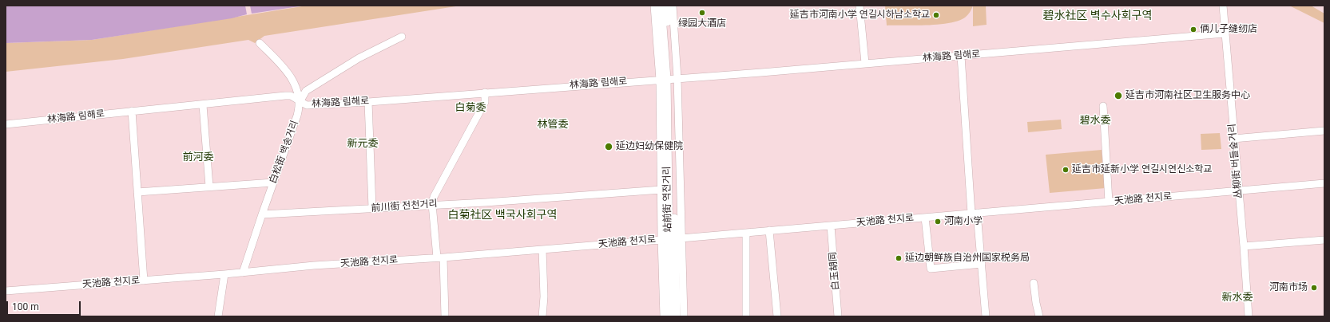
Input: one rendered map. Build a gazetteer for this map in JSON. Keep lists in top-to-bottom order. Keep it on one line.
{"streets":{"main road":["站前街 역전거리"],"street":["林海路 림해로","白松街 백송거리","丛柳街 버들숲거리","天池路 천지로","前川街 전천거리","白玉胡同"]},"crossings":[["林海路 림해로","白松街 백송거리"],["林海路 림해로","丛柳街 버들숲거리"],["林海路 림해로","站前街 역전거리"],["白松街 백송거리","天池路 천지로"],["白松街 백송거리","前川街 전천거리"],["丛柳街 버들숲거리","天池路 천지로"],["站前街 역전거리","天池路 천지로"],["站前街 역전거리","前川街 전천거리"],["天池路 천지로","白玉胡同"]],"districts":["碧水社区 벽수사회구역","白菊委","碧水委","林管委","新元委","前河委","白菊社区 백국사회구역","新水委"],"places":["绿园大酒店","延吉市河南小学 연길시하남소학교","俩儿子缝纫店","延吉市河南社区卫生服务中心","延边妇幼保健院","延吉市延新小学 연길시연신소학교","河南小学","延边朝鲜族自治州国家税务局","河南市场"],"scale_bar":"100 m"}
